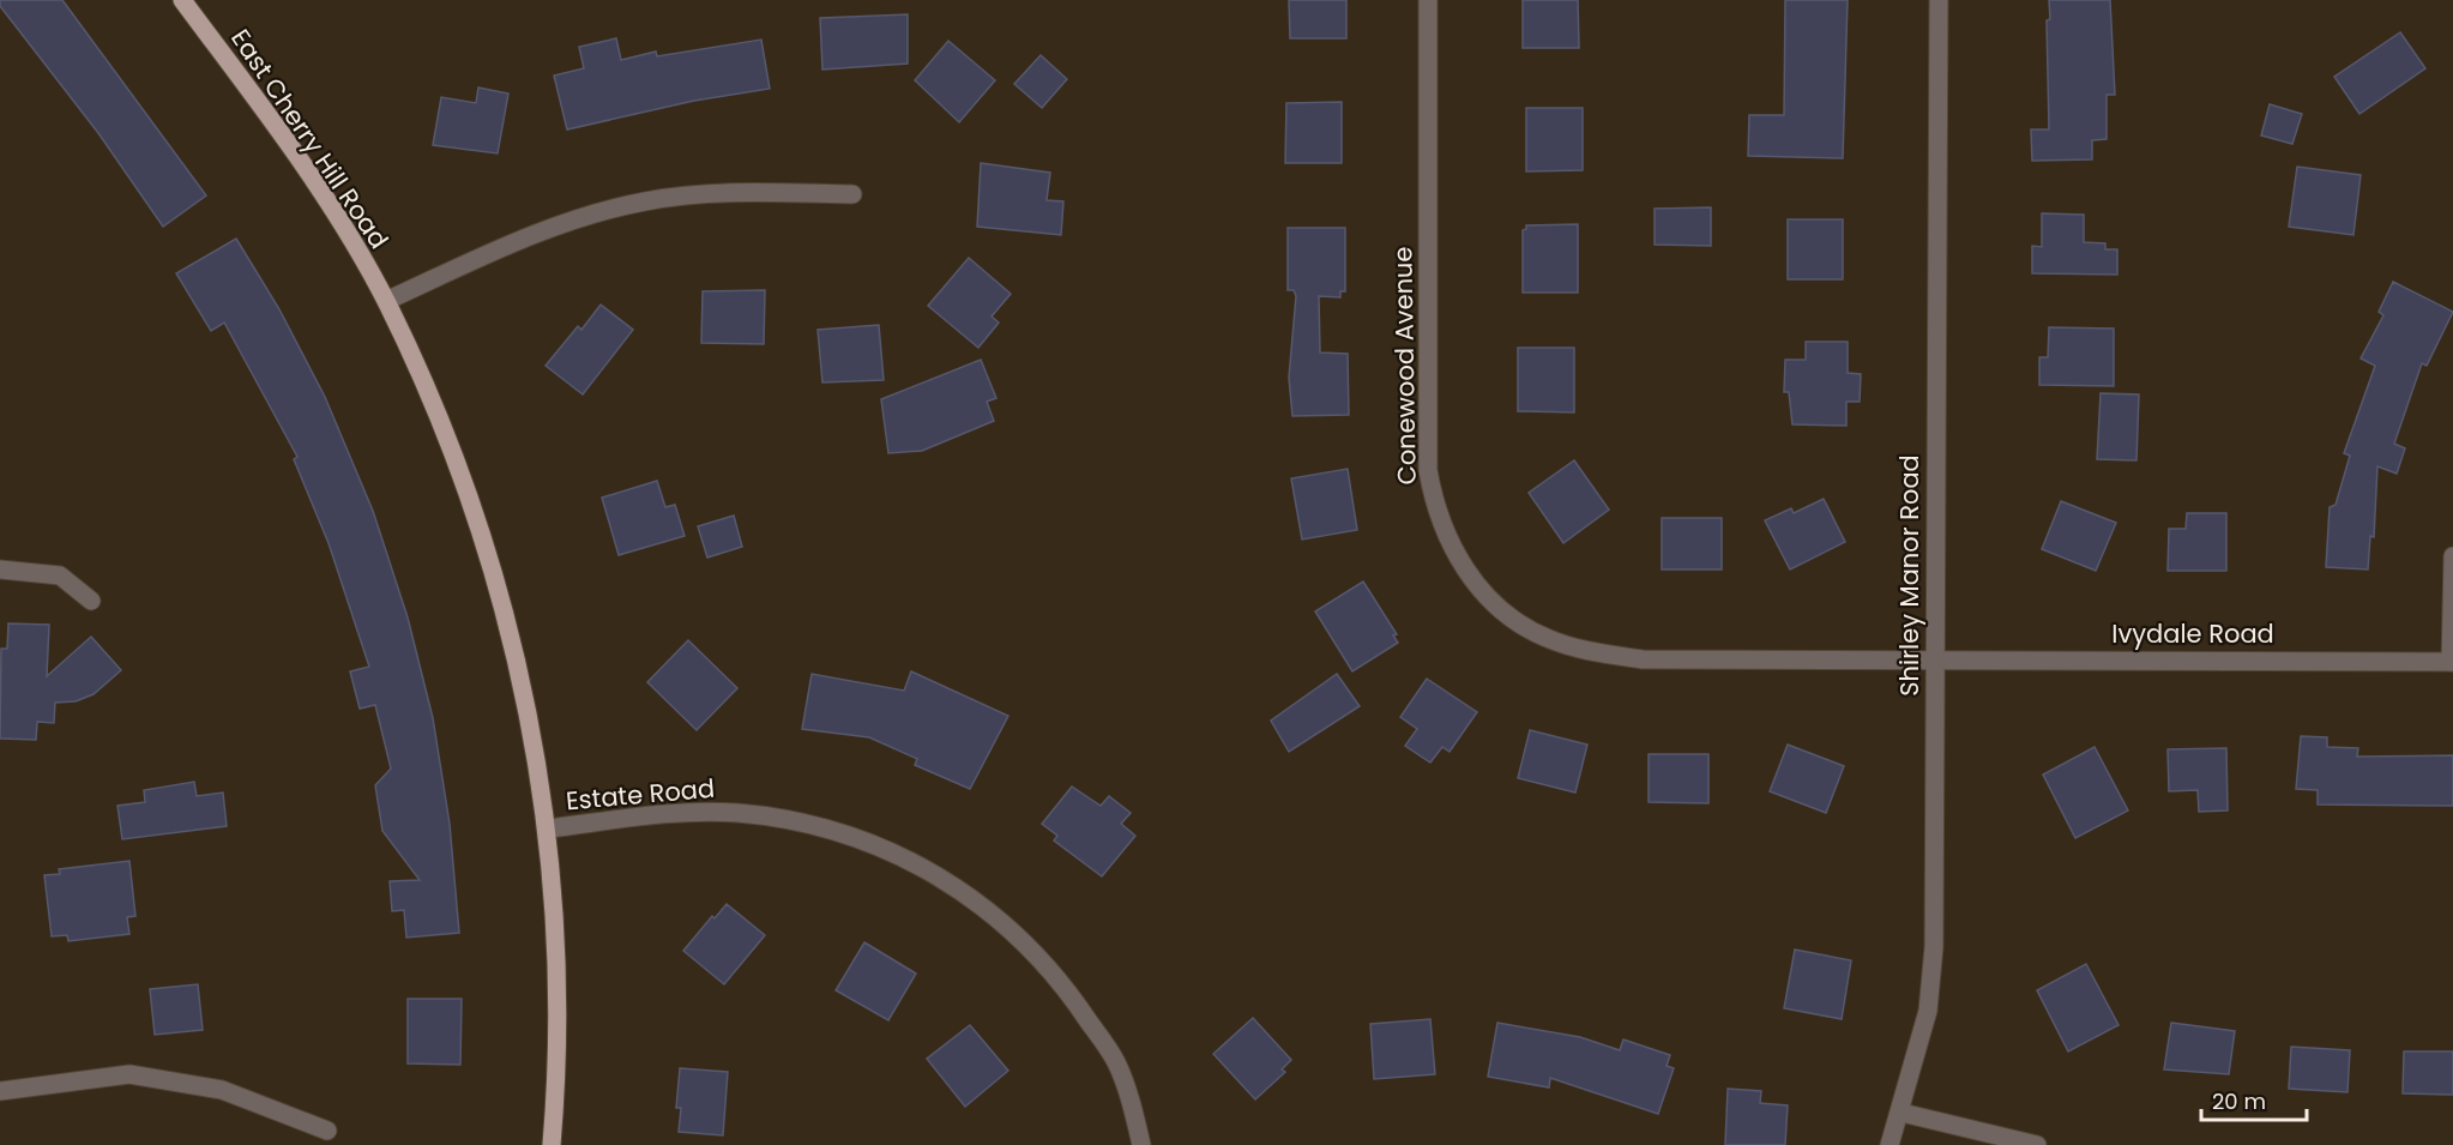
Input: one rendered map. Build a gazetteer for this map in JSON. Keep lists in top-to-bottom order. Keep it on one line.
{"streets":{"main road":["East Cherry Hill Road"],"street":["Conewood Avenue","Shirley Manor Road","Ivydale Road","Estate Road"]},"crossings":[["East Cherry Hill Road","Estate Road"],["Conewood Avenue","Shirley Manor Road"],["Conewood Avenue","Ivydale Road"],["Shirley Manor Road","Ivydale Road"]],"scale_bar":"20 m"}
